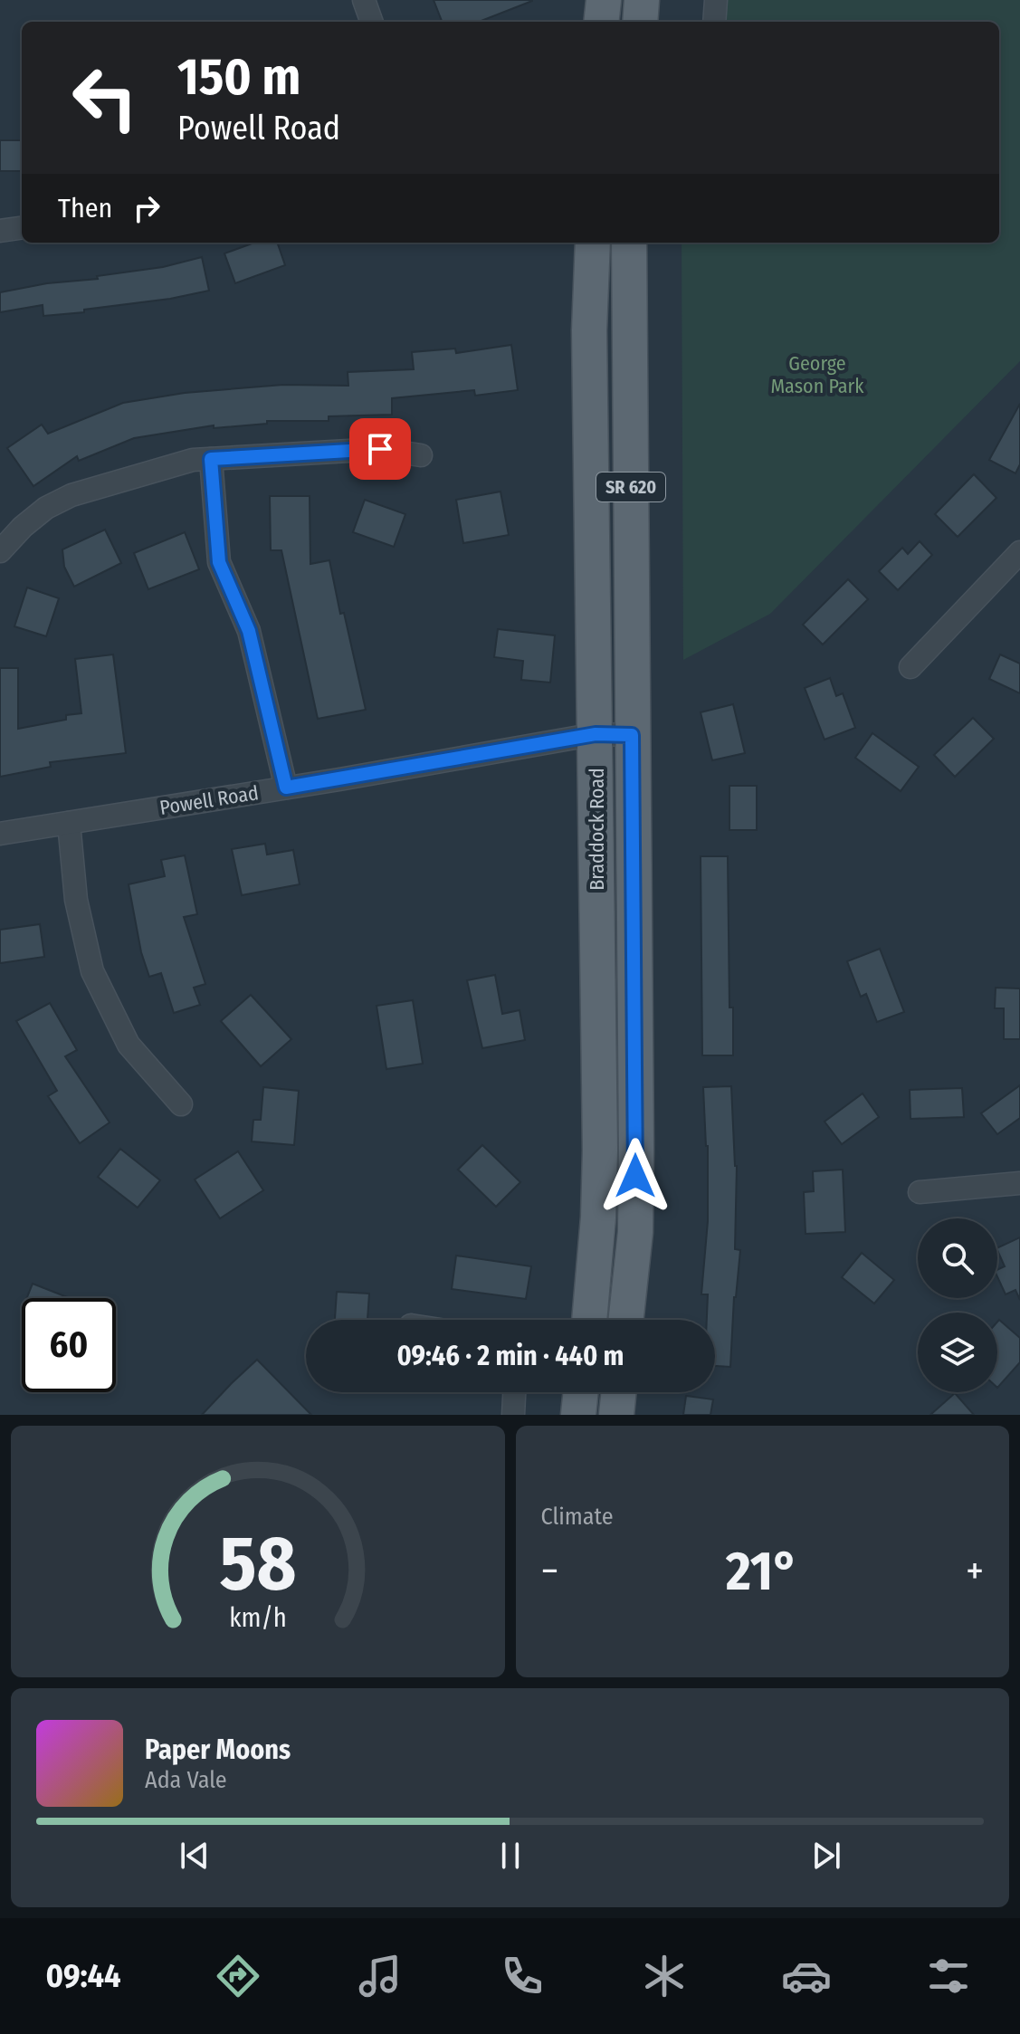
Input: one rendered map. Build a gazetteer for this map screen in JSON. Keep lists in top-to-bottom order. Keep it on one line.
{"streets":{"main road":["SR 620","Braddock Road"],"street":["Powell Road"]},"crossings":[["Powell Road","Braddock Road"]],"parks":["George Mason Park"],"page":{"turn":["150 m","Powell Road"],"then":"Then","limit":"60","trip":"09:46 · 2 min · 440 m","tile":"Climate","heat":["−","21°","+"],"song":["Paper Moons","Ada Vale"],"tabs":"09:44","gauge":["58","km/h"]}}
